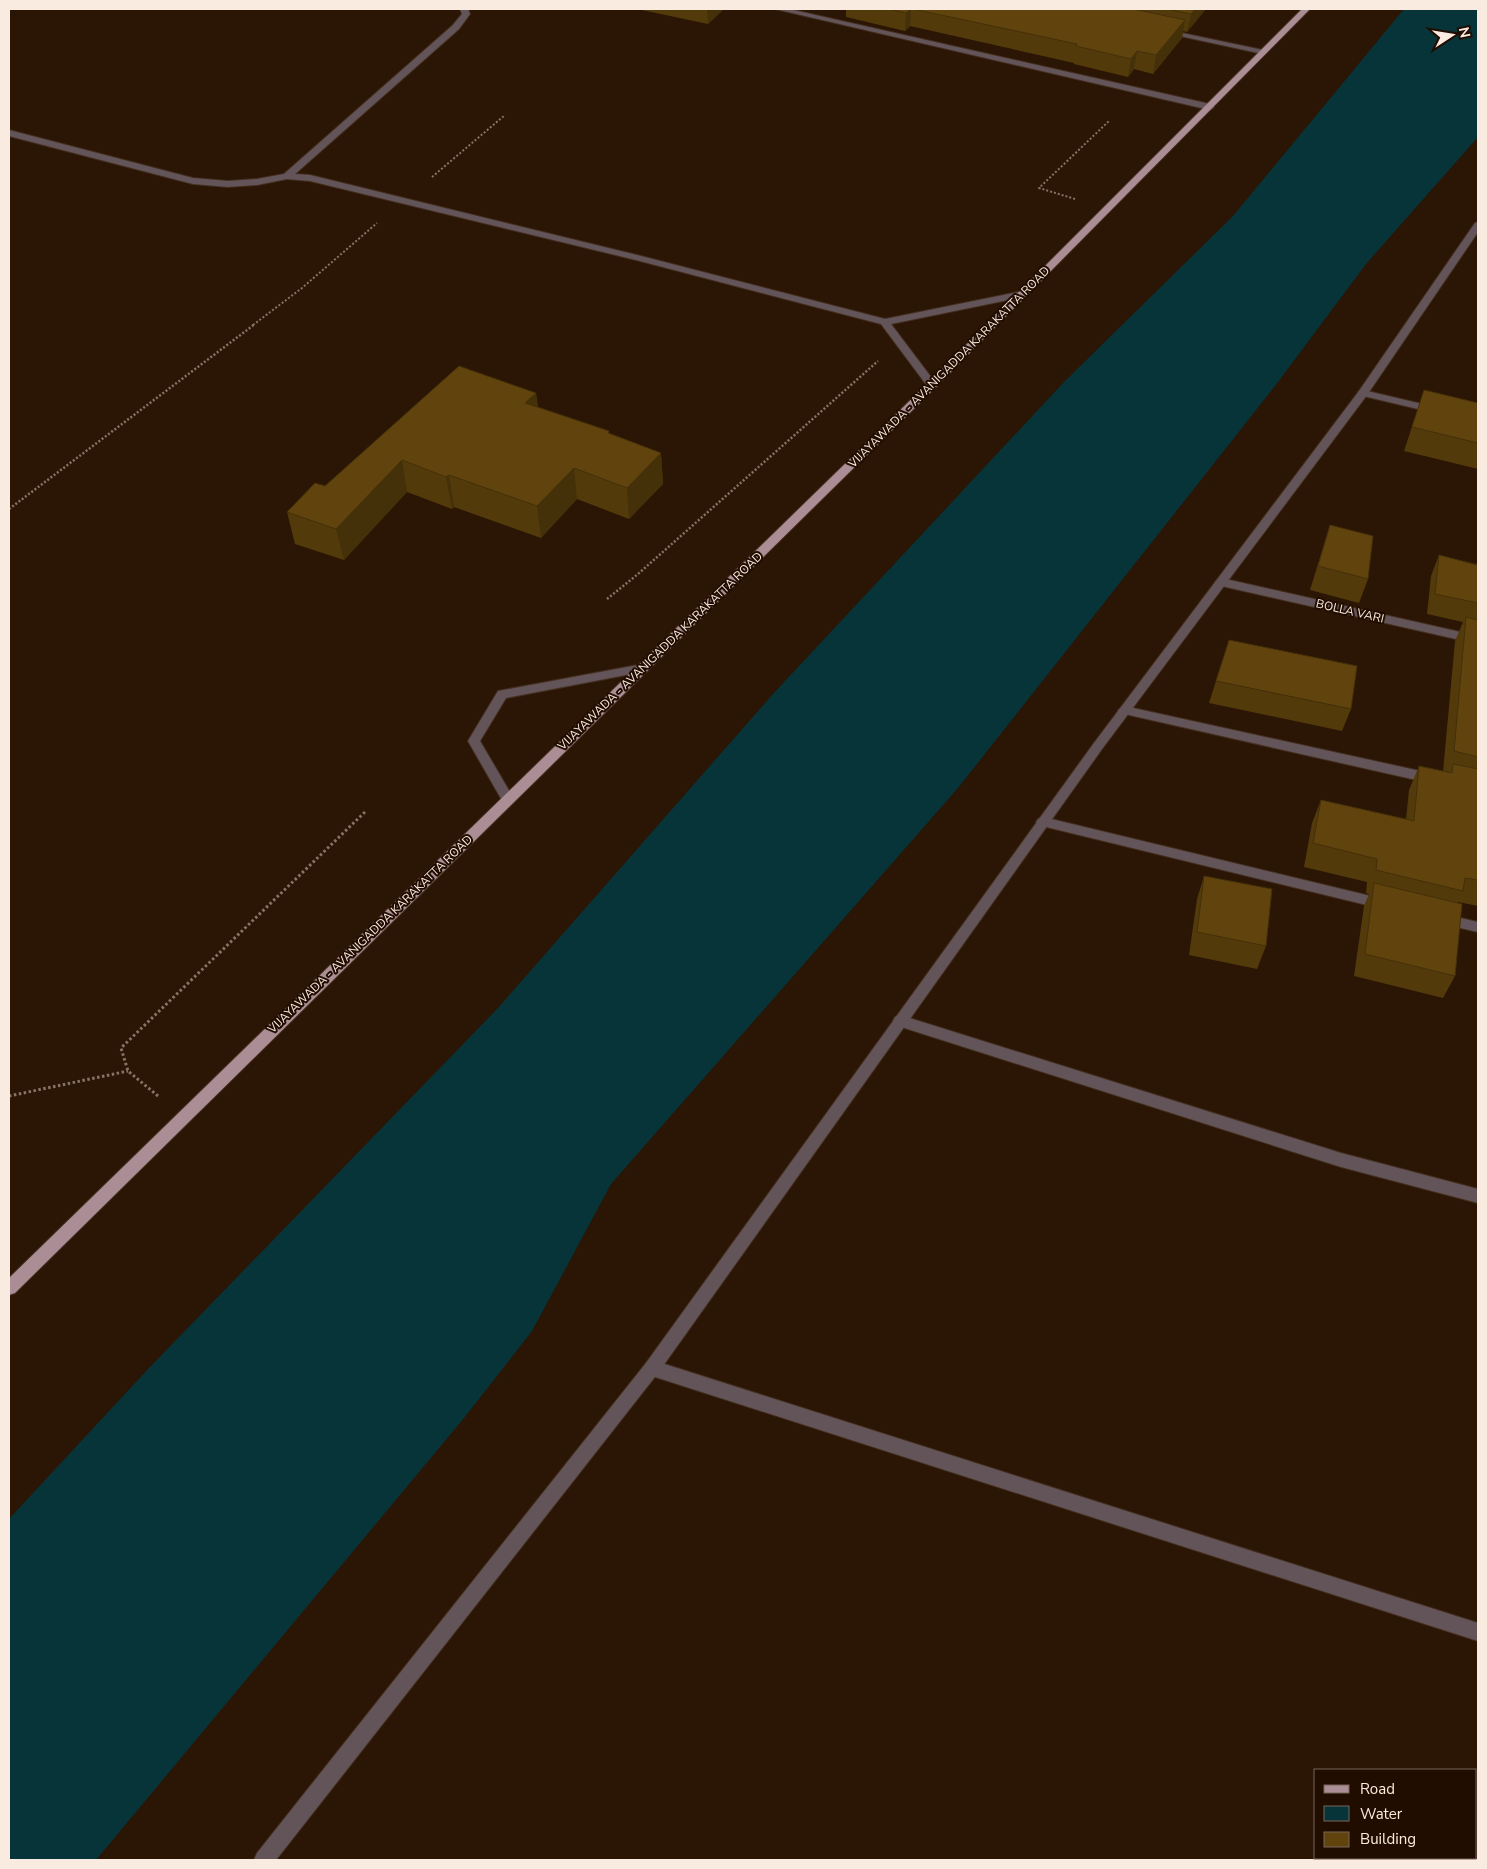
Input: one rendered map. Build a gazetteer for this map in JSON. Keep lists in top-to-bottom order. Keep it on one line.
{"streets":{"main road":["VIJAYAWADA - AVANIGADDA KARAKATTA ROAD"],"street":["BOLLA VARI"]},"legend":["Road","Water","Building"],"north":"right"}
